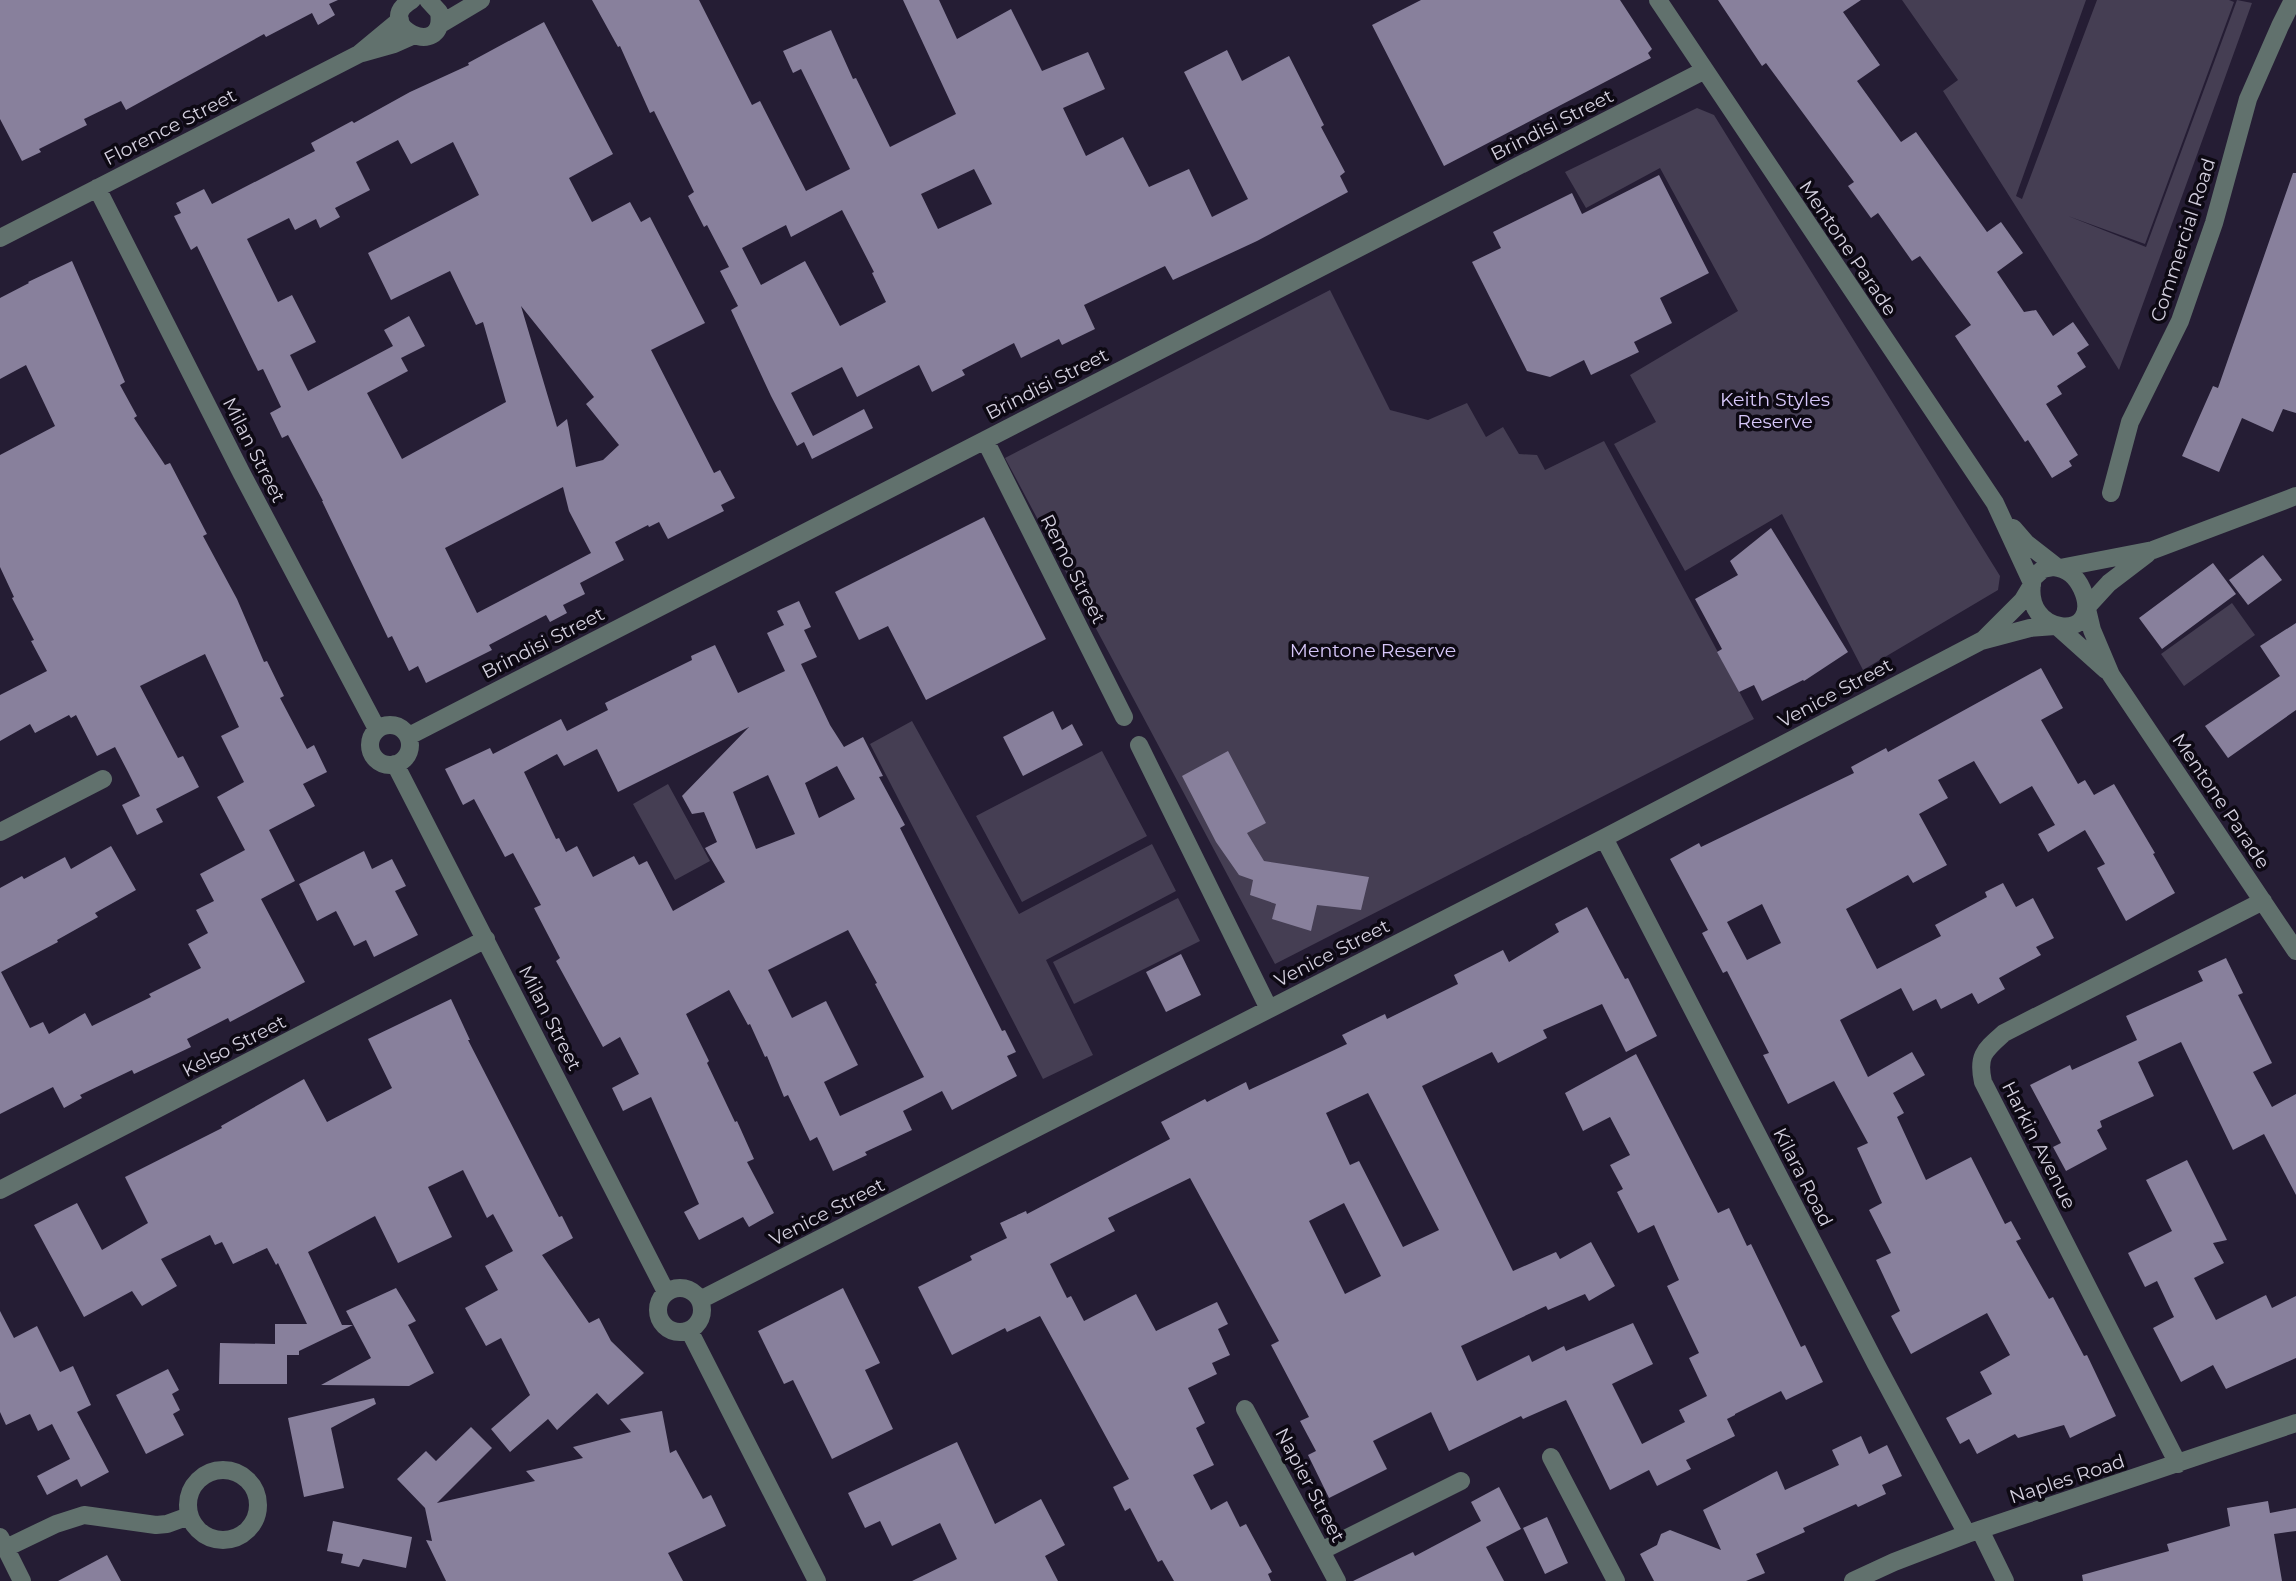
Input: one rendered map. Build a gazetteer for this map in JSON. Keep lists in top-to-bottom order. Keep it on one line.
{"streets":{"street":["Brindisi Street","Florence Street","Commercial Road","Mentone Parade","Milan Street","Remo Street","Venice Street","Kelso Street","Harkin Avenue","Kilara Road","Naples Road","Napier Street"]},"crossings":[["Brindisi Street","Mentone Parade"],["Brindisi Street","Milan Street"],["Brindisi Street","Remo Street"],["Florence Street","Milan Street"],["Mentone Parade","Venice Street"],["Mentone Parade","Harkin Avenue"],["Milan Street","Venice Street"],["Milan Street","Kelso Street"],["Venice Street","Kilara Road"],["Harkin Avenue","Naples Road"],["Kilara Road","Naples Road"]],"parks":["Keith Styles Reserve","Mentone Reserve"]}
